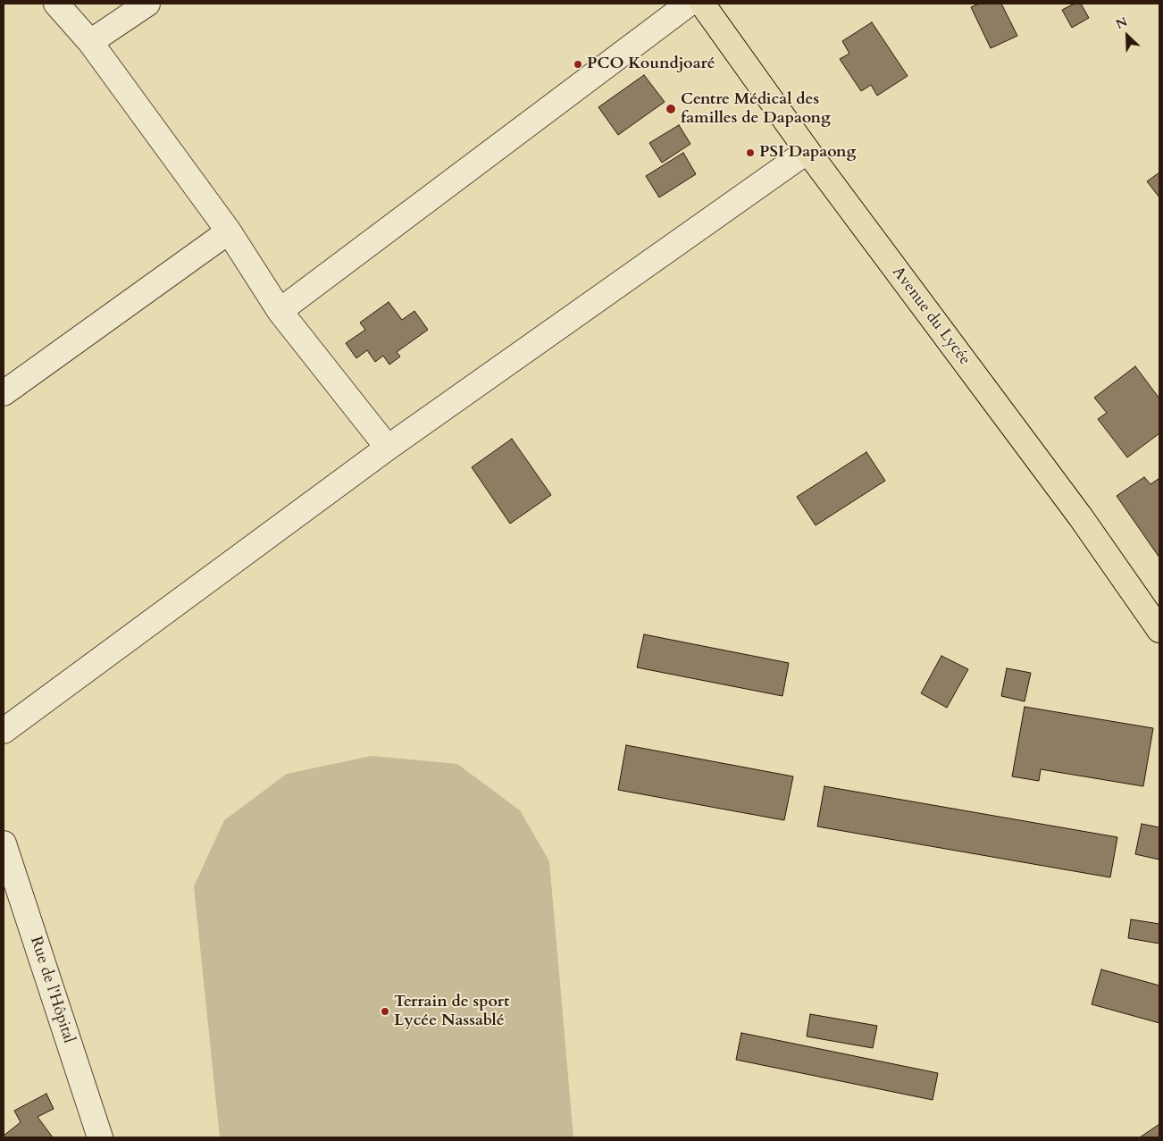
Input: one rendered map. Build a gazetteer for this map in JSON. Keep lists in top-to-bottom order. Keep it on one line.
{"streets":{"main road":["Avenue du Lycée"],"street":["Rue de l'Hôpital"]},"places":["PCO Koundjoaré","Centre Médical des familles de Dapaong","PSI Dapaong","Terrain de sport Lycée Nassablé"],"north":"top left"}
